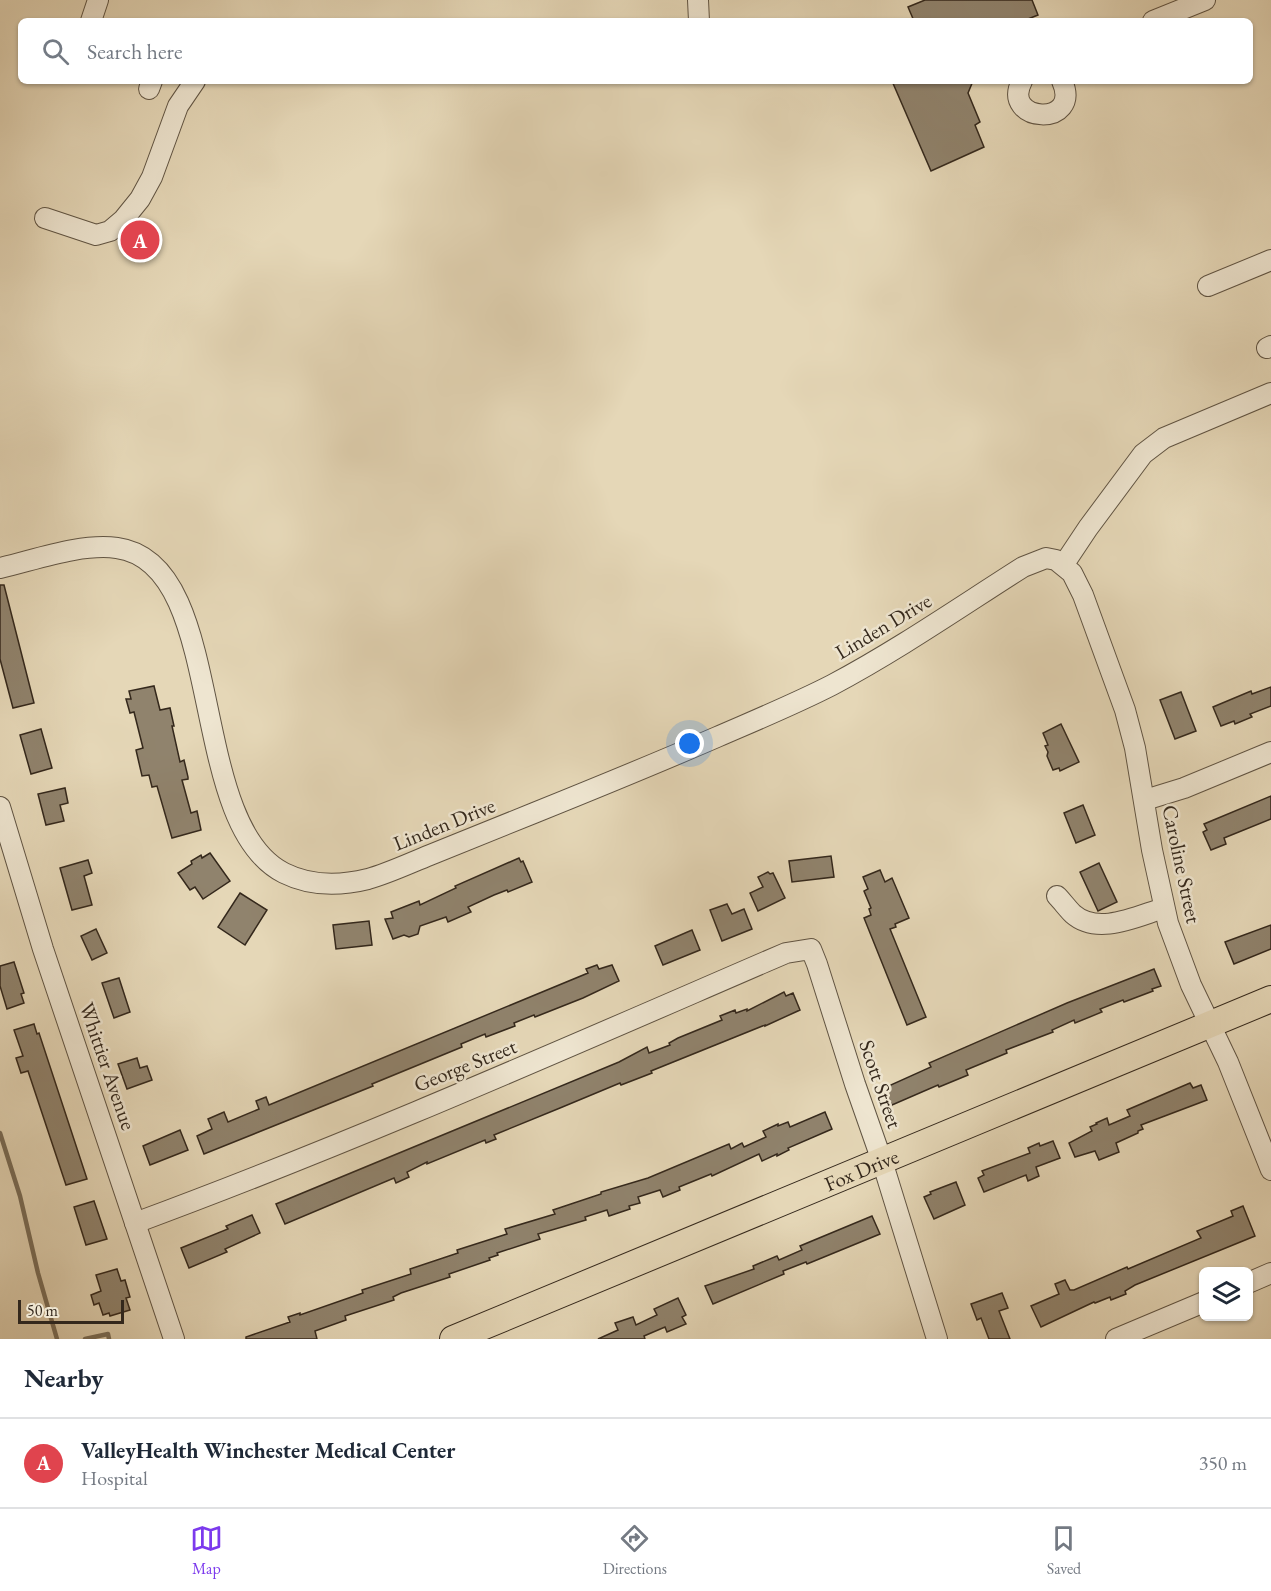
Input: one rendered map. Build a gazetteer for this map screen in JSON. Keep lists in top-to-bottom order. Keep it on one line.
{"streets":{"main road":["Fox Drive"],"street":["Linden Drive","Caroline Street","George Street","Whittier Avenue","Scott Street"]},"crossings":[["Linden Drive","Caroline Street"],["Caroline Street","Fox Drive"],["George Street","Whittier Avenue"],["George Street","Scott Street"],["Scott Street","Fox Drive"]],"scale_bar":"50 m","page":{"search":"Search here","pins":"A","scale":"50 m","heading":"Nearby","list":[{"mark":"A","name":"ValleyHealth Winchester Medical Center","note":"Hospital","value":"350 m"}],"nav":["Map","Directions","Saved"]}}
